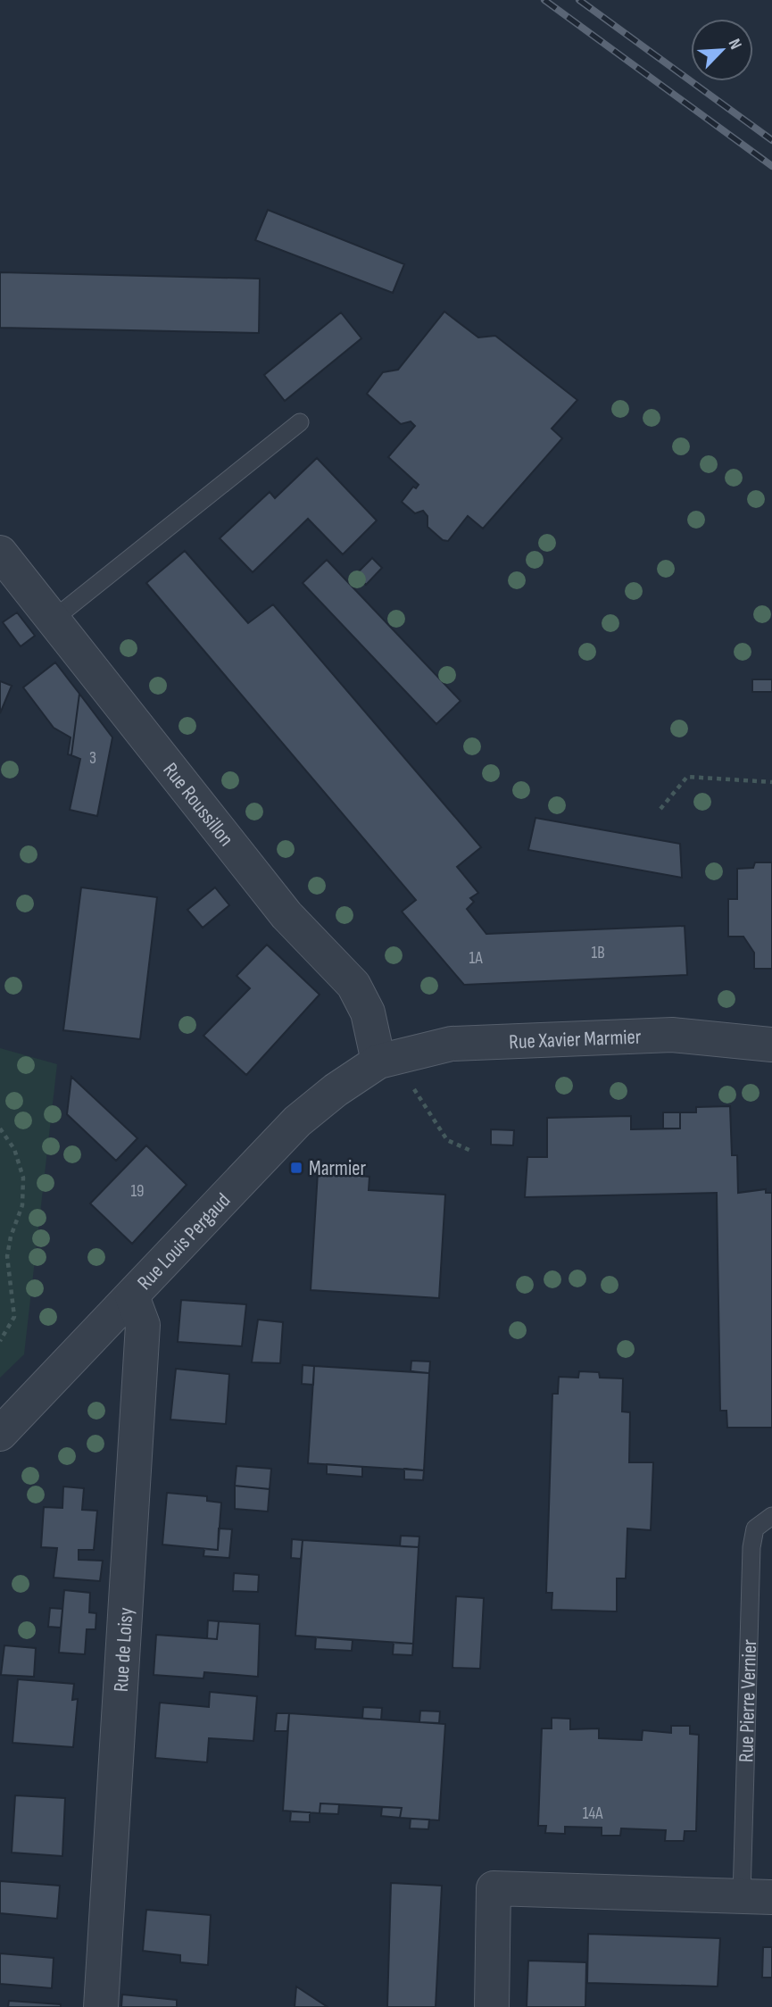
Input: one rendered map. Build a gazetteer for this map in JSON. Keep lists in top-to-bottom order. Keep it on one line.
{"streets":{"street":["Rue Roussillon","Rue Xavier Marmier","Rue Louis Pergaud","Rue de Loisy","Rue Pierre Vernier"]},"crossings":[["Rue Roussillon","Rue Xavier Marmier"],["Rue Roussillon","Rue Louis Pergaud"],["Rue Xavier Marmier","Rue Louis Pergaud"],["Rue Louis Pergaud","Rue de Loisy"]],"places":{"transit":["Marmier"]},"house_numbers":["3","1B","1A","19","14A"],"north":"top right"}
